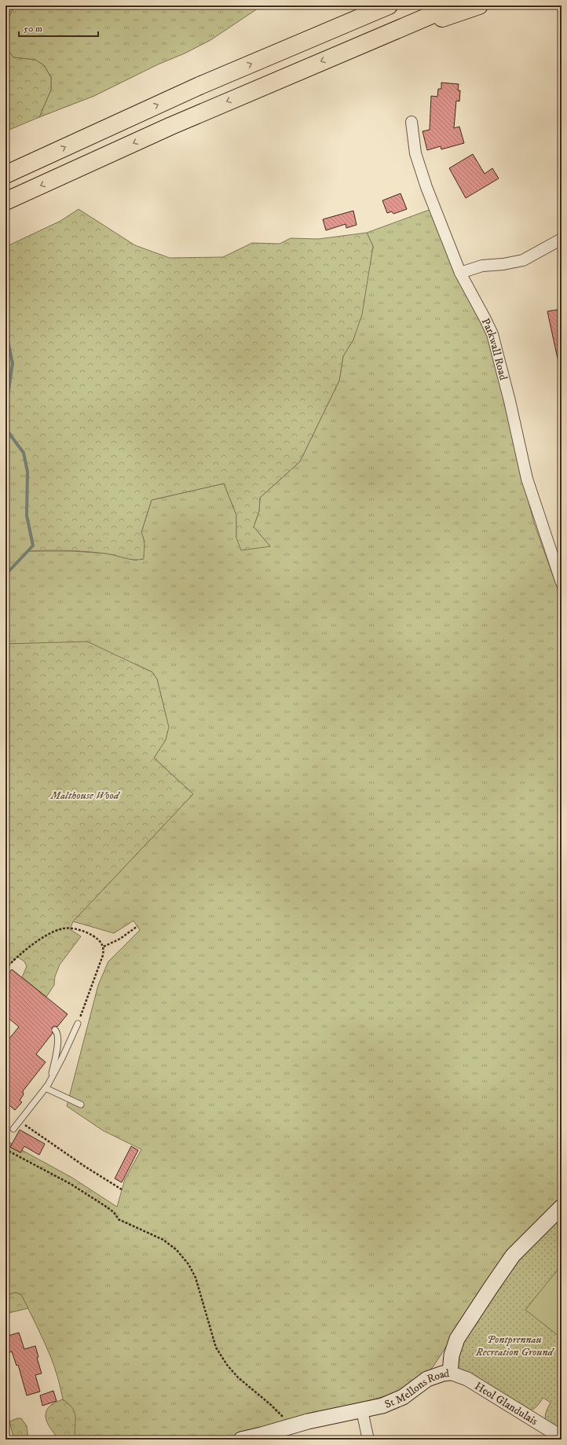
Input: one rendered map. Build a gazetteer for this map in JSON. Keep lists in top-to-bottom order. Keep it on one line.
{"streets":{"main road":["St Mellons Road"],"street":["Parkwall Road","Heol Glandulais"]},"crossings":[["St Mellons Road","Heol Glandulais"]],"parks":["Malthouse Wood","Pontprennau Recreation Ground"],"scale_bar":"50 m"}
